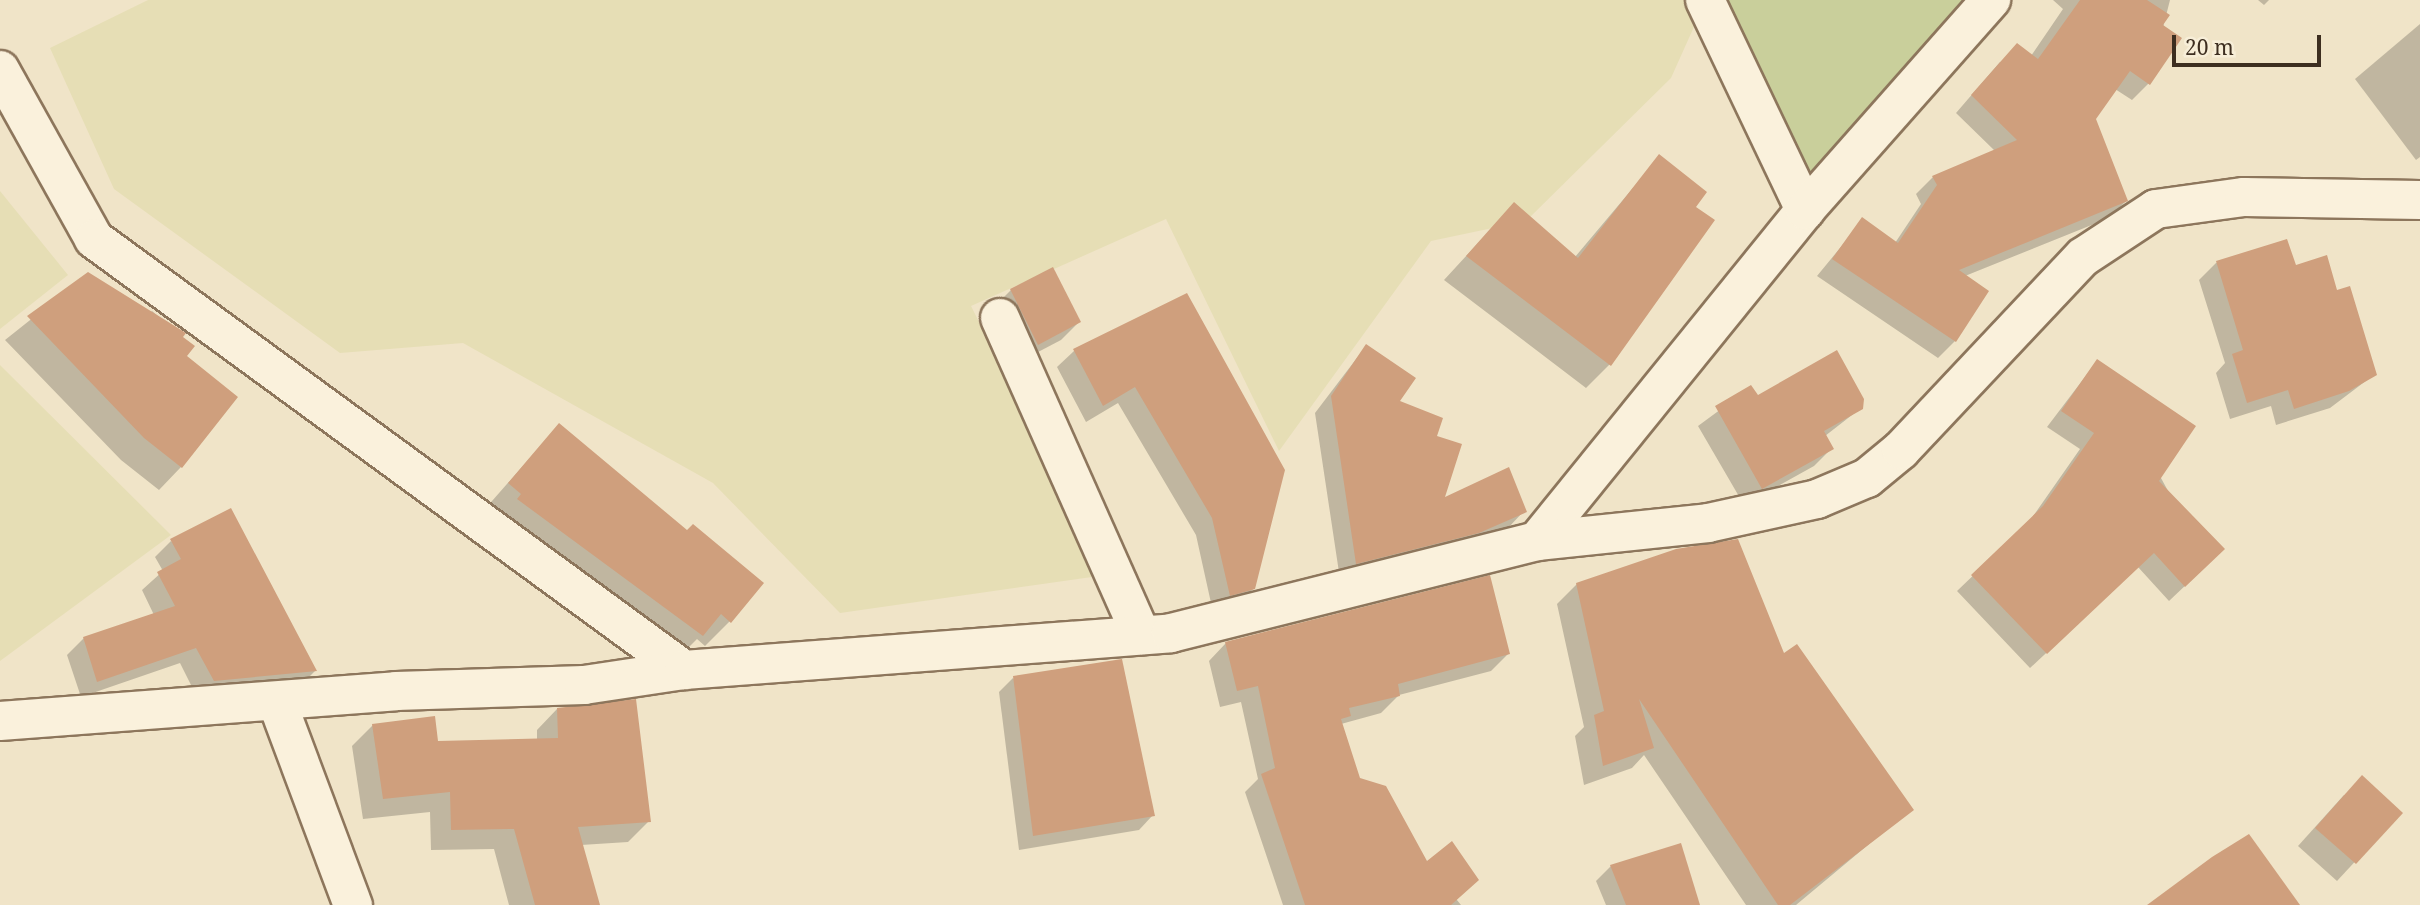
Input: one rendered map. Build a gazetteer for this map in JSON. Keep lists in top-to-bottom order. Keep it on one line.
{"scale_bar":"20 m"}
